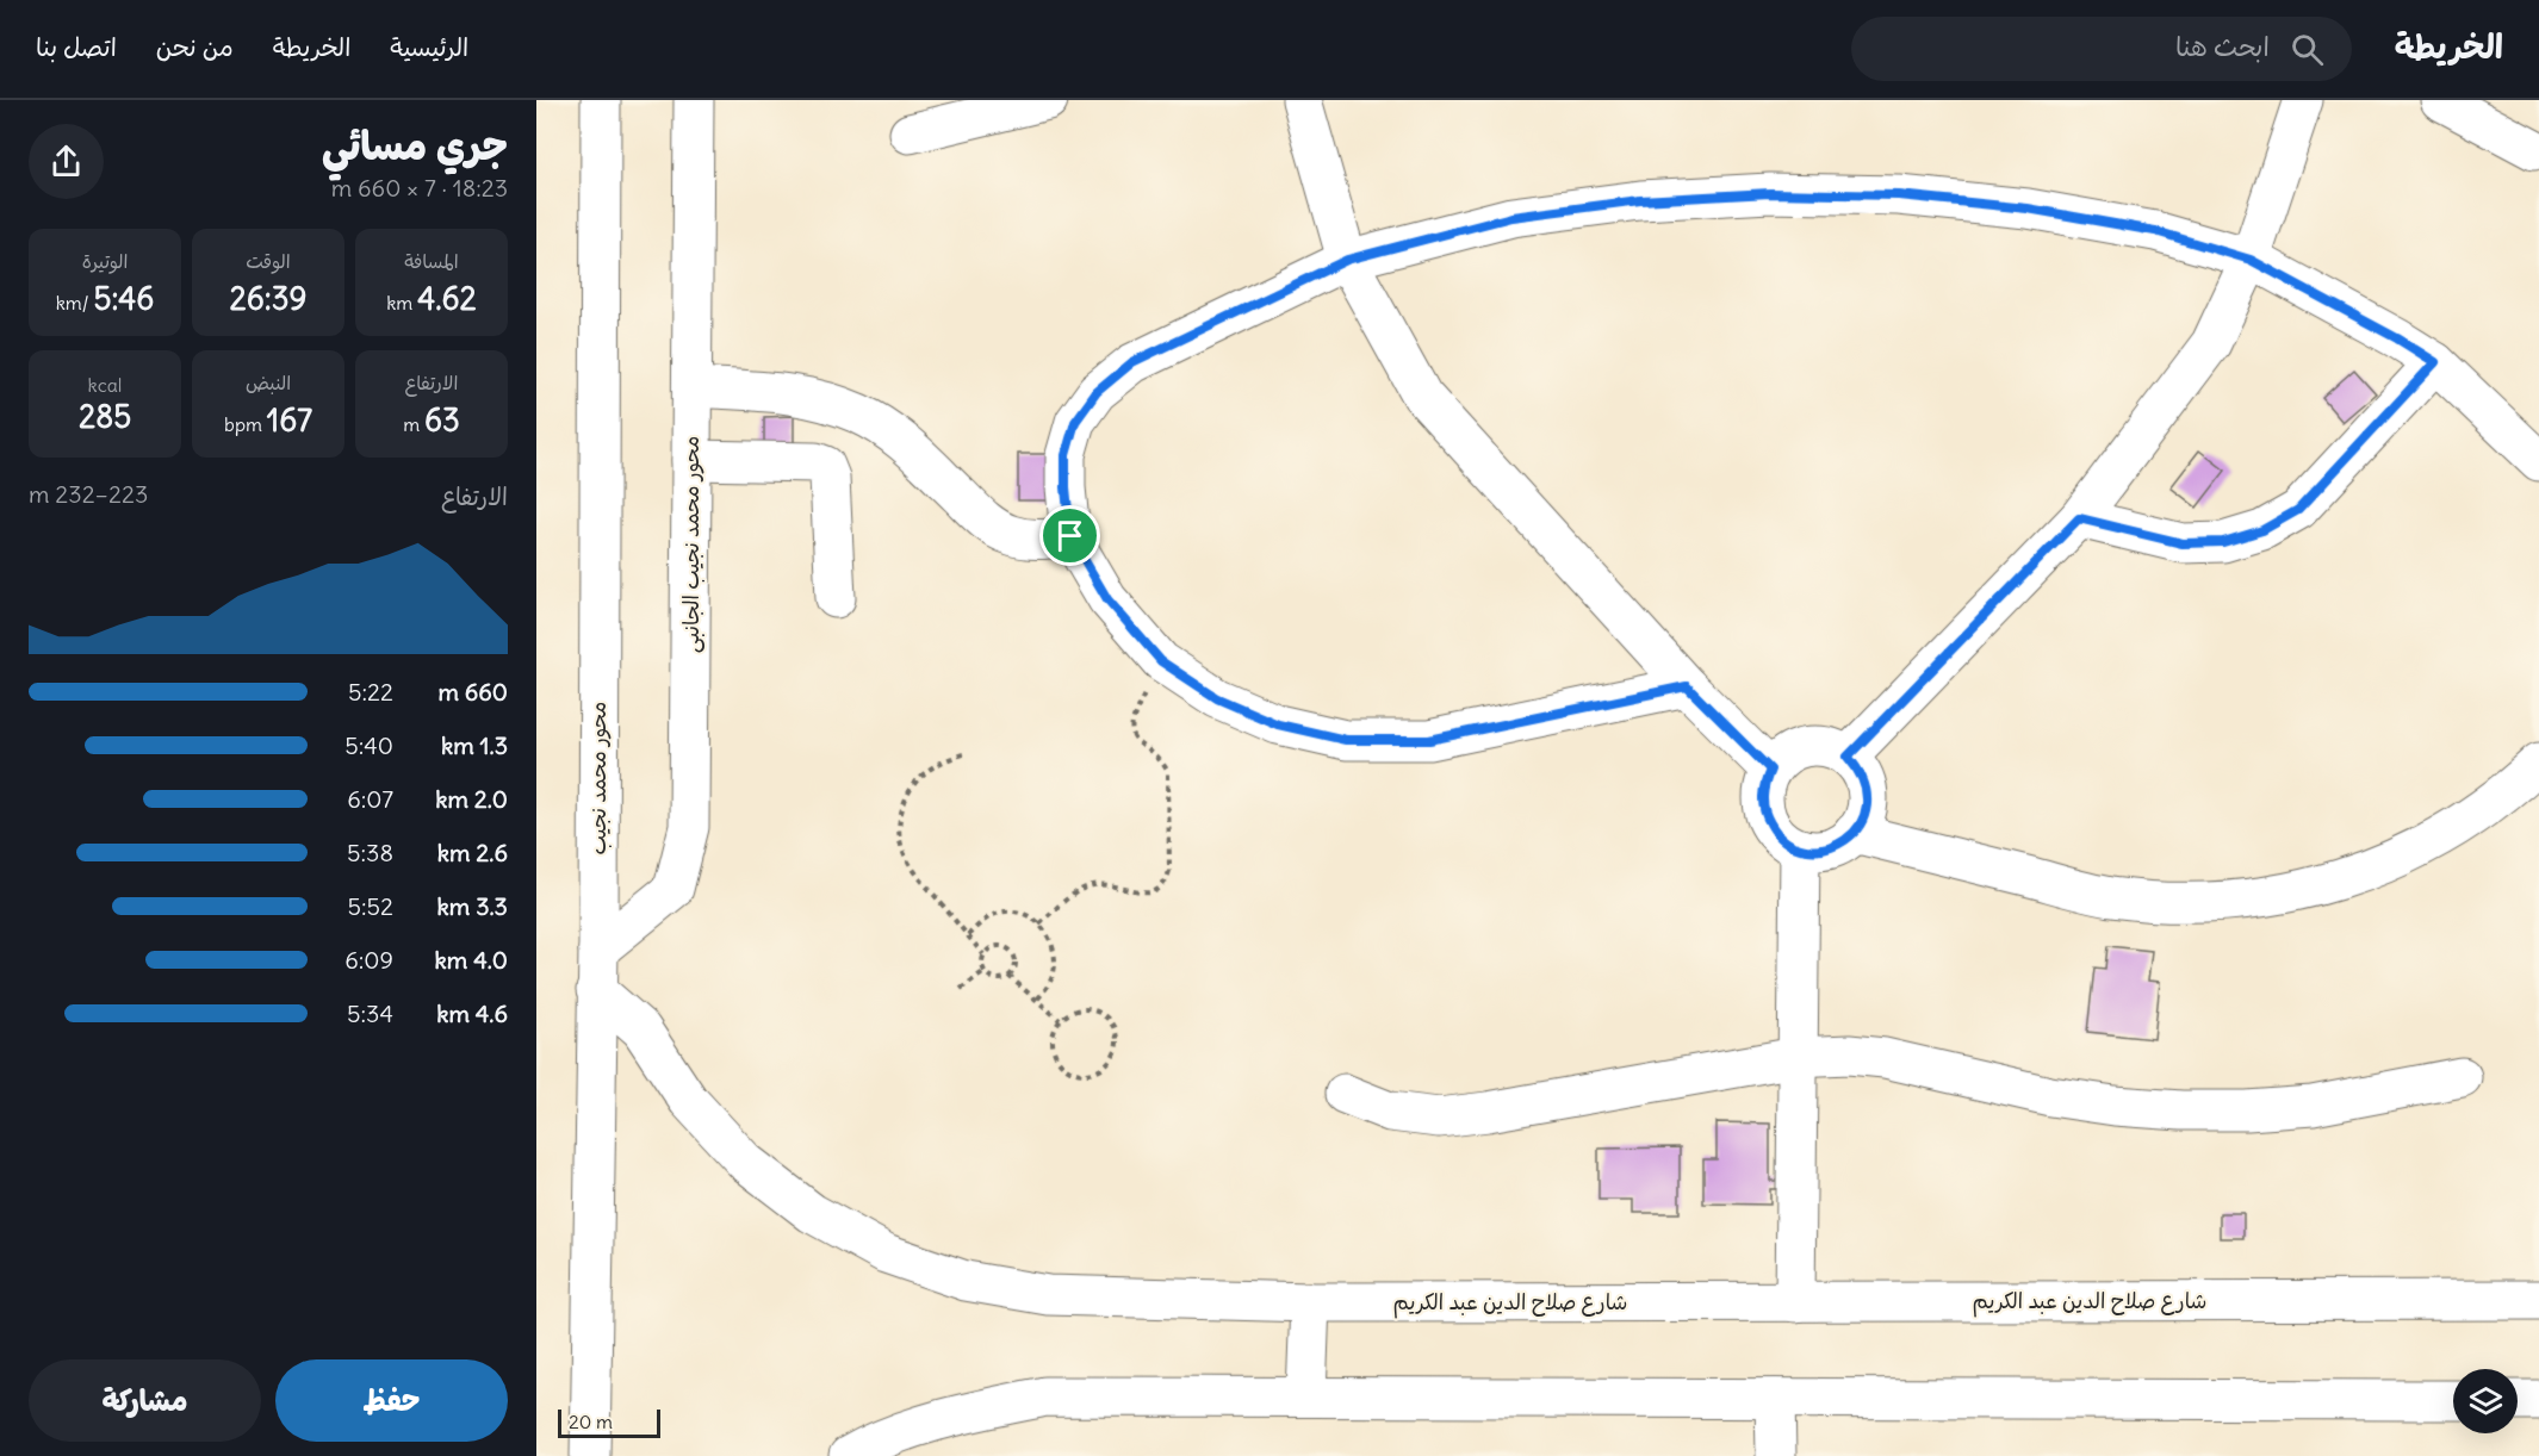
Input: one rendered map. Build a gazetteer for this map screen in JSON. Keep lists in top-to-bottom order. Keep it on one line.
{"streets":{"street":["محور محمد نجيب الجانبى","محور محمد نجيب","شارع صلاح الدين عبد الكريم"]},"crossings":[["محور محمد نجيب الجانبى","محور محمد نجيب"],["محور محمد نجيب","شارع صلاح الدين عبد الكريم"]],"scale_bar":"20 m","page":{"header":"الخريطة","search":"ابحث هنا","nav":["الرئيسية","الخريطة","من نحن","اتصل بنا"],"heading":["جري مسائي","18:23 · 7 × 660 m"],"stats":[["المسافة","4.62 km"],["الوقت","26:39"],["الوتيرة","5:46 /km"],["الارتفاع","63 m"],["النبض","167 bpm"],["kcal","285"]],"chart":["الارتفاع","223–232 m"],"list":[{"name":"660 m","note":"5:22"},{"name":"1.3 km","note":"5:40"},{"name":"2.0 km","note":"6:07"},{"name":"2.6 km","note":"5:38"},{"name":"3.3 km","note":"5:52"},{"name":"4.0 km","note":"6:09"},{"name":"4.6 km","note":"5:34"}],"buttons":["حفظ","مشاركة"],"scale":"20 m"}}
